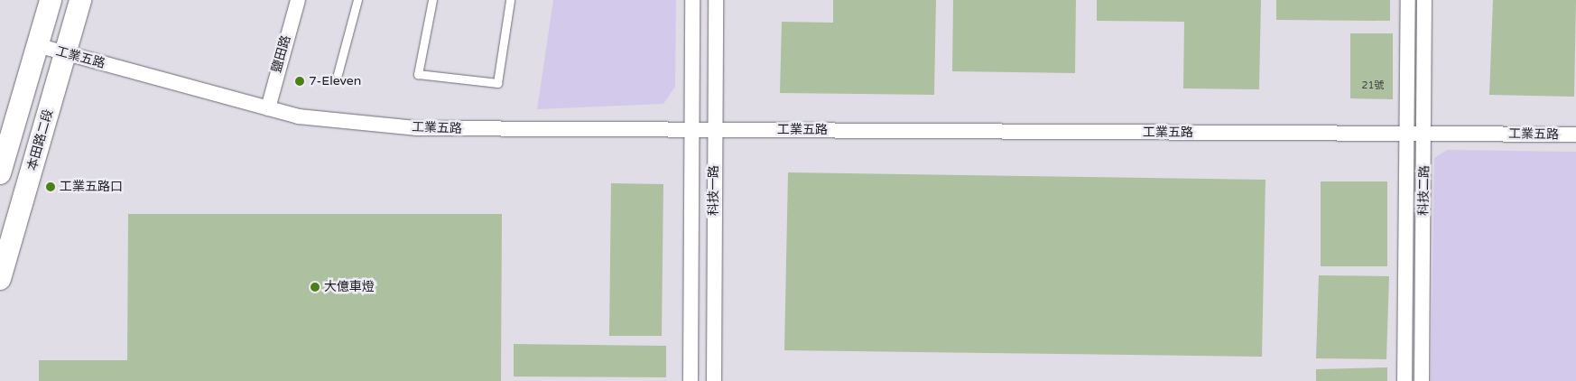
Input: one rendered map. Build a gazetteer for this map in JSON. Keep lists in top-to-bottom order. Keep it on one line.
{"streets":{"street":["鹽田路","工業五路","本田路二段","科技一路","科技二路"]},"crossings":[["鹽田路","工業五路"],["工業五路","本田路二段"],["工業五路","科技一路"],["工業五路","科技二路"]],"places":["7-Eleven","工業五路口","大億車燈"],"house_numbers":["21號"]}
